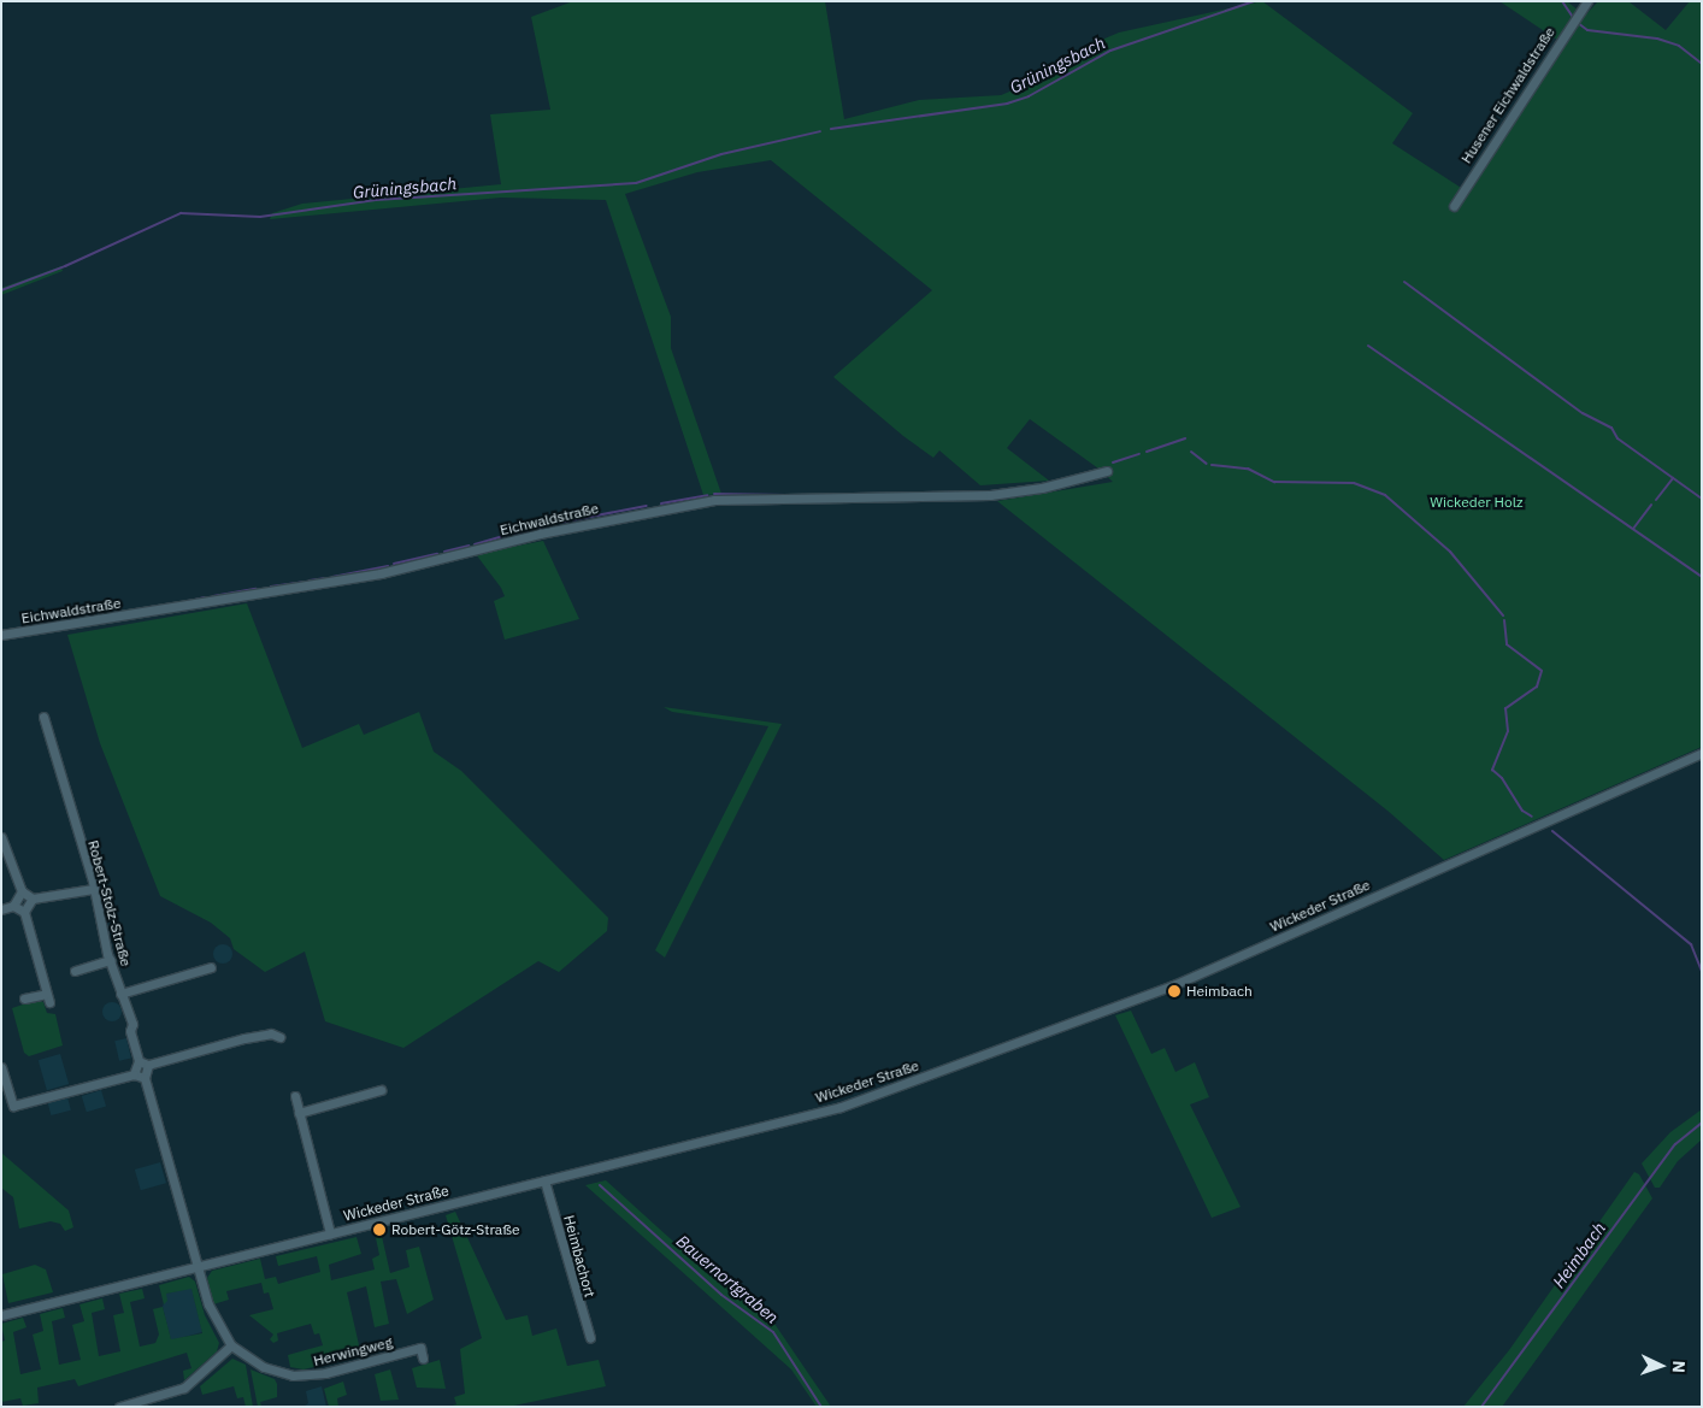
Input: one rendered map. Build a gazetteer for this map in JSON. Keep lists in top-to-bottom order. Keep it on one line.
{"streets":{"street":["Husener Eichwaldstraße","Eichwaldstraße","Robert-Stolz-Straße","Wickeder Straße","Heimbachort","Herwingweg"]},"crossings":[["Wickeder Straße","Heimbachort"],["Wickeder Straße","Herwingweg"]],"water":["Grüningsbach","Heimbach","Bauernortgraben"],"parks":["Wickeder Holz"],"places":["Heimbach","Robert-Götz-Straße"],"north":"right"}
